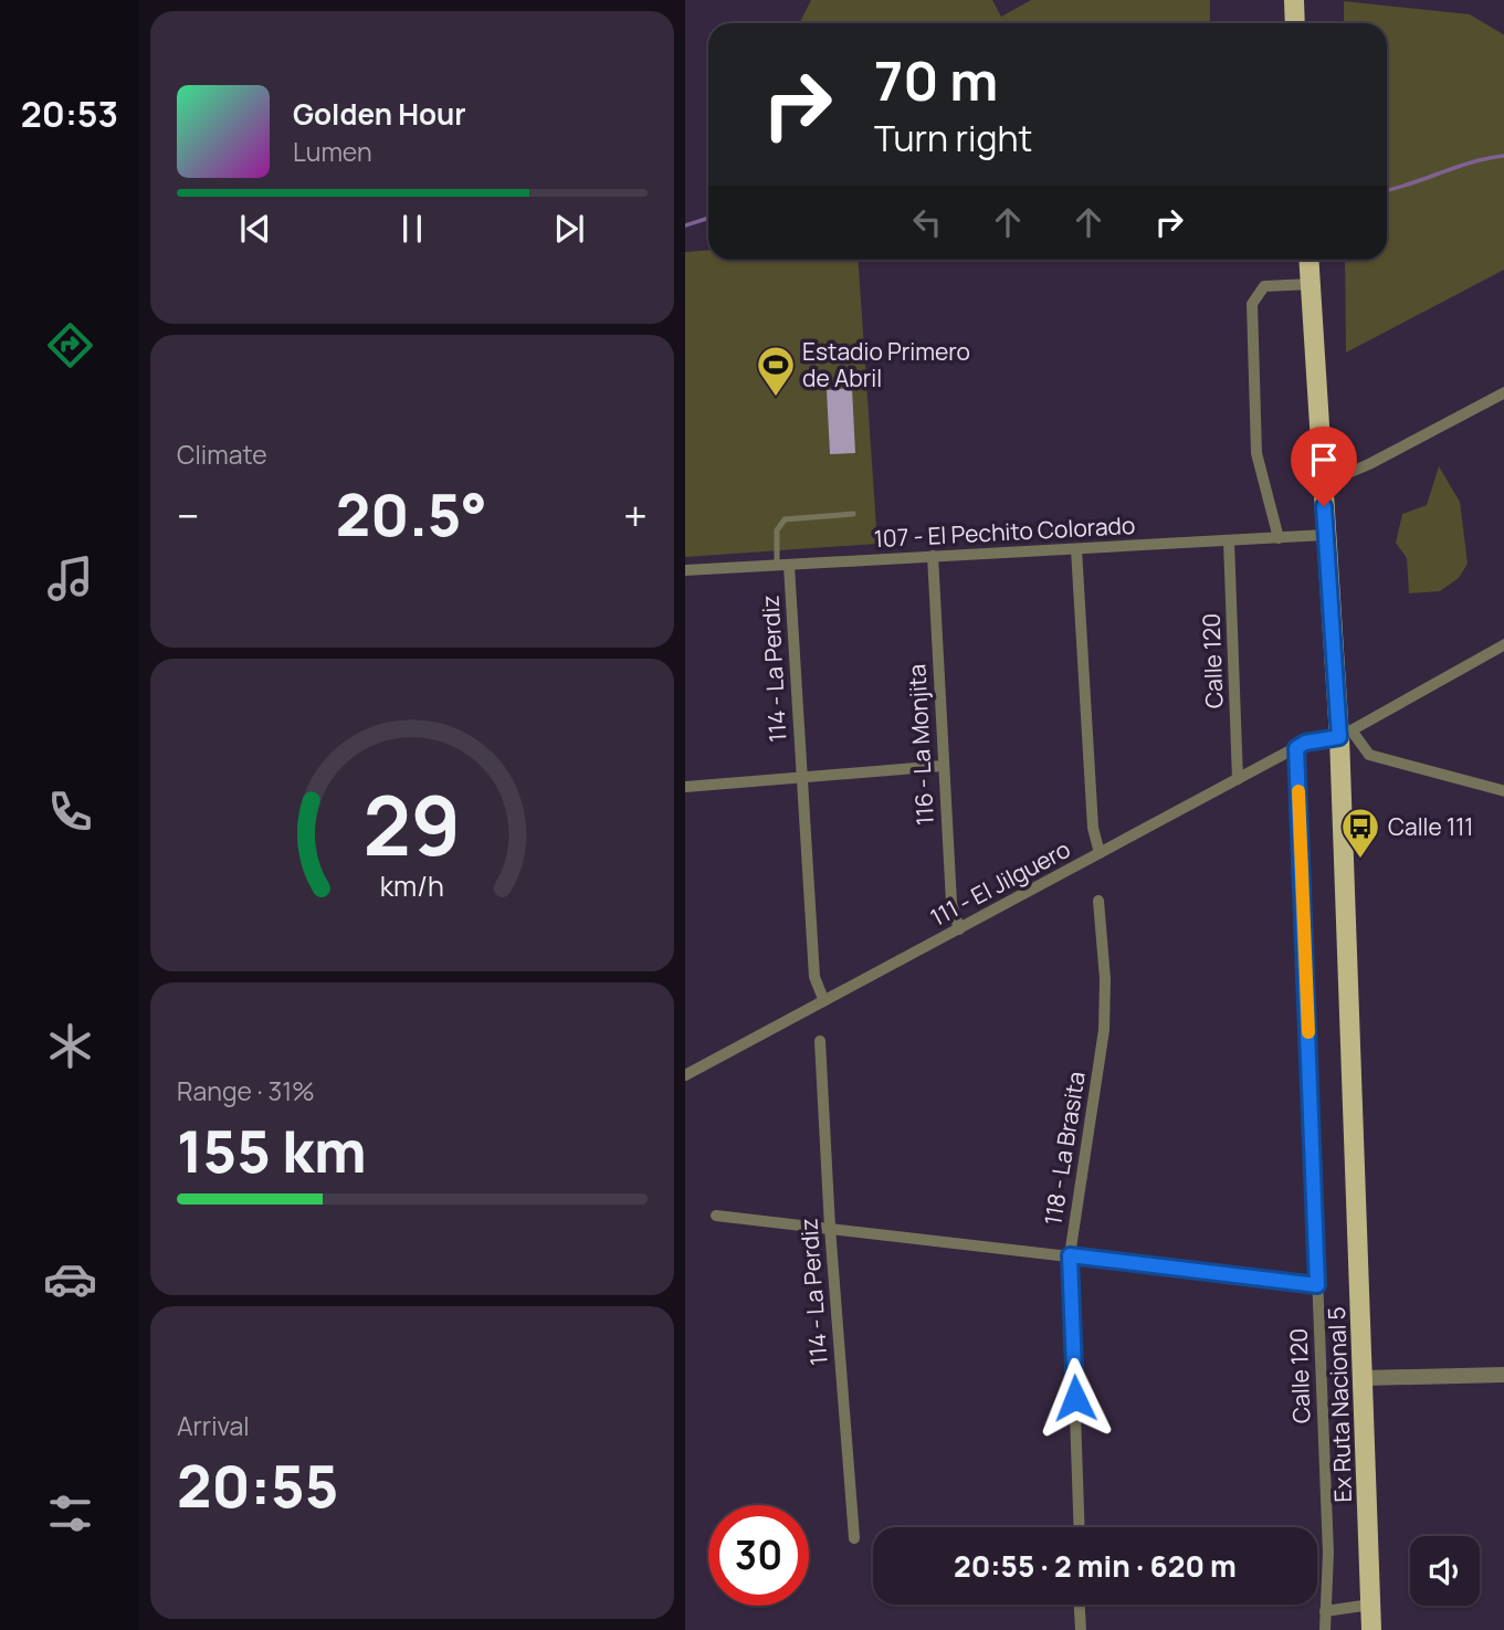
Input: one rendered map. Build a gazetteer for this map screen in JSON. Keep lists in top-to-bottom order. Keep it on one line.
{"streets":{"main road":["Ex Ruta Nacional 5"],"street":["107 - El Pechito Colorado","Calle 120","114 - La Perdiz","116 - La Monjita","111 - El Jilguero","118 - La Brasita"]},"crossings":[["107 - El Pechito Colorado","Calle 120"],["107 - El Pechito Colorado","114 - La Perdiz"],["107 - El Pechito Colorado","116 - La Monjita"],["107 - El Pechito Colorado","Ex Ruta Nacional 5"],["Calle 120","111 - El Jilguero"],["114 - La Perdiz","111 - El Jilguero"],["116 - La Monjita","111 - El Jilguero"],["111 - El Jilguero","Ex Ruta Nacional 5"]],"places":{"sports":["Estadio Primero de Abril"],"bus stop":["Calle 111"]},"page":{"tabs":"20:53","turn":["70 m","Turn right"],"song":["Golden Hour","Lumen"],"tile":["Climate",["Range · 31%","155 km"],["Arrival","20:55"]],"heat":["−","20.5°","+"],"limit":"30","trip":"20:55 · 2 min · 620 m","gauge":["29","km/h"]}}
